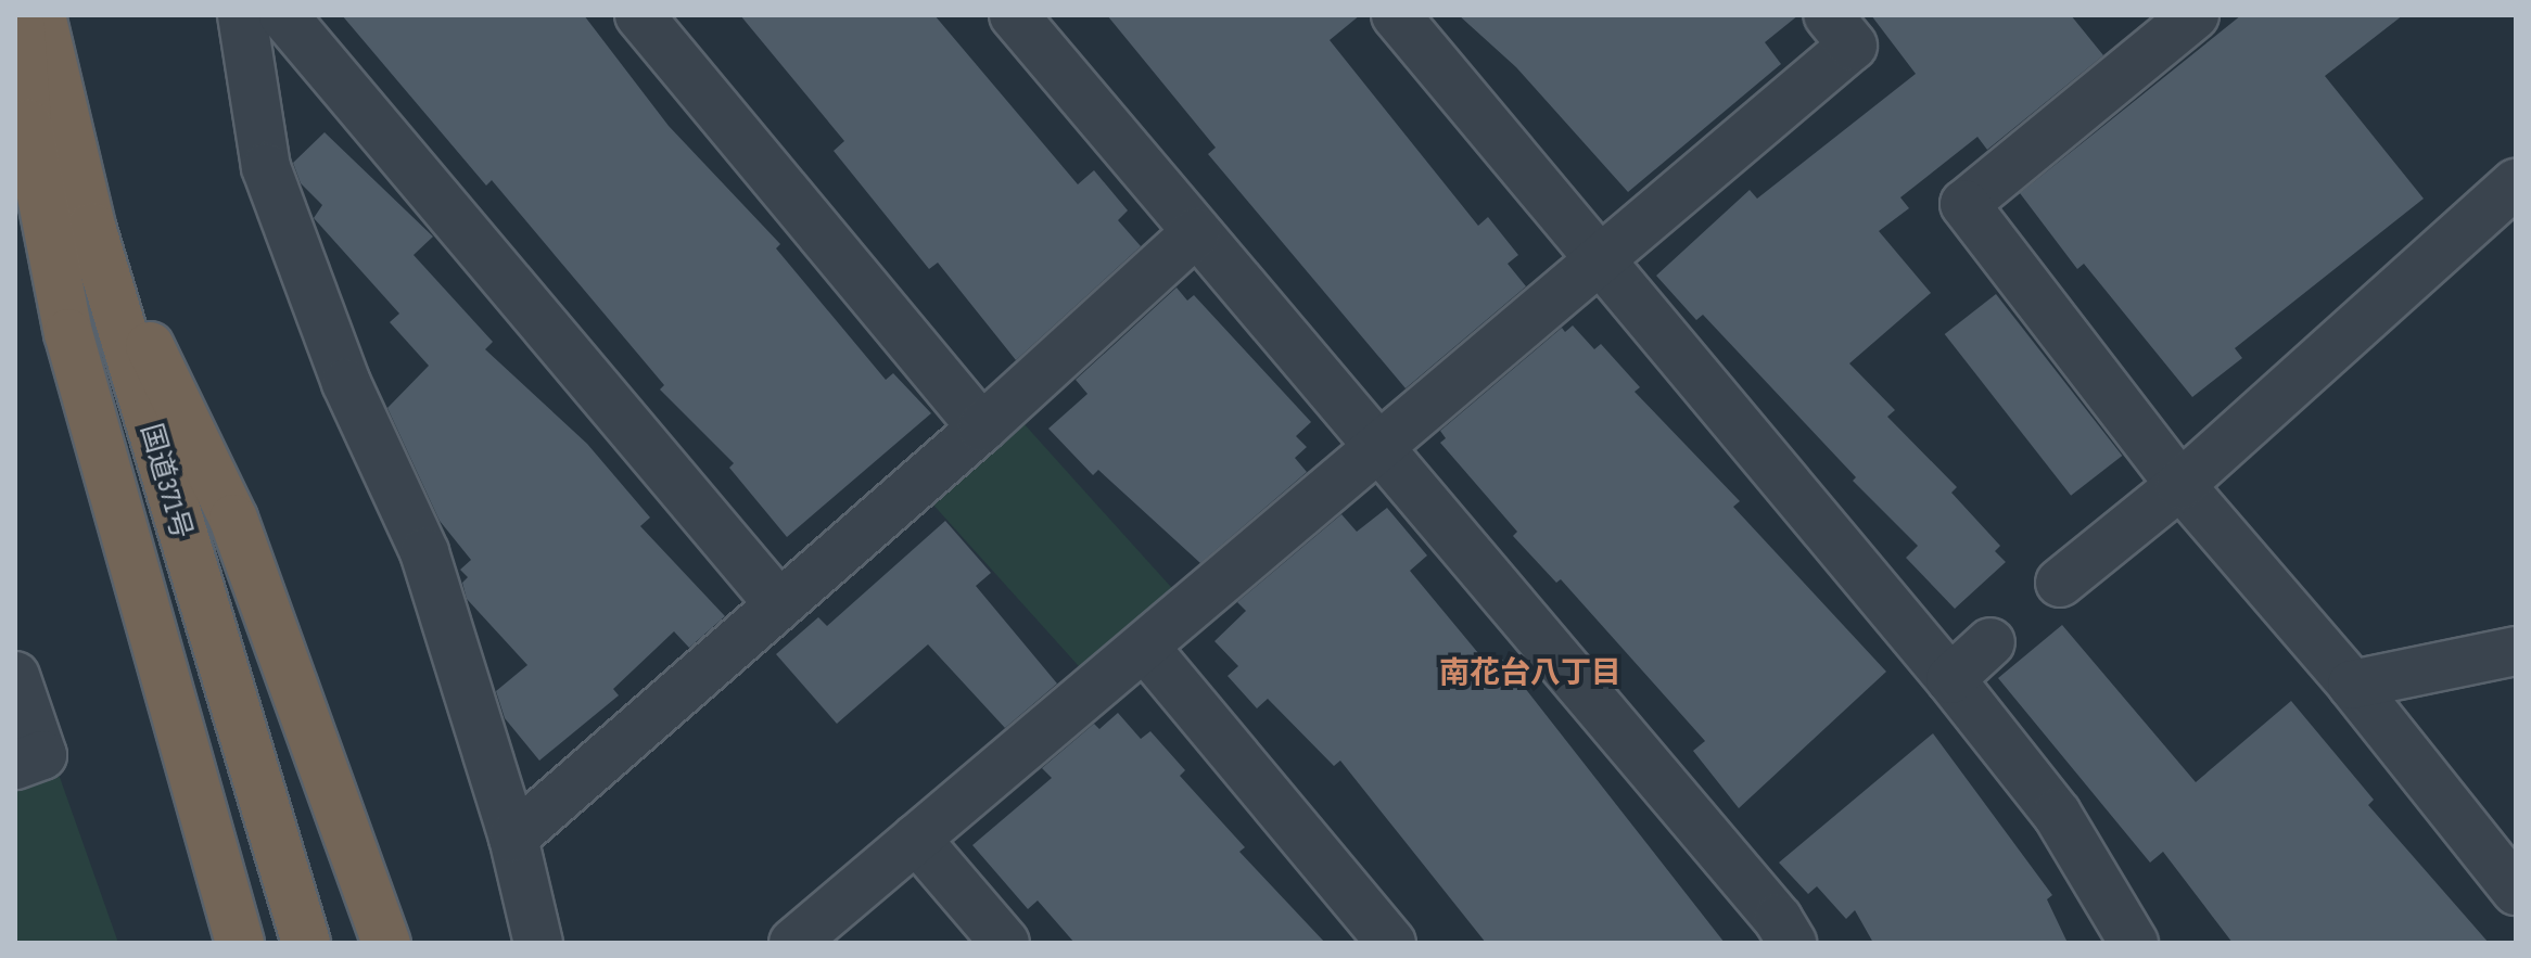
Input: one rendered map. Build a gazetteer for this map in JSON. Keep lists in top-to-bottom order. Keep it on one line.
{"streets":{"highway":["国道371号"]},"districts":["南花台八丁目"]}
